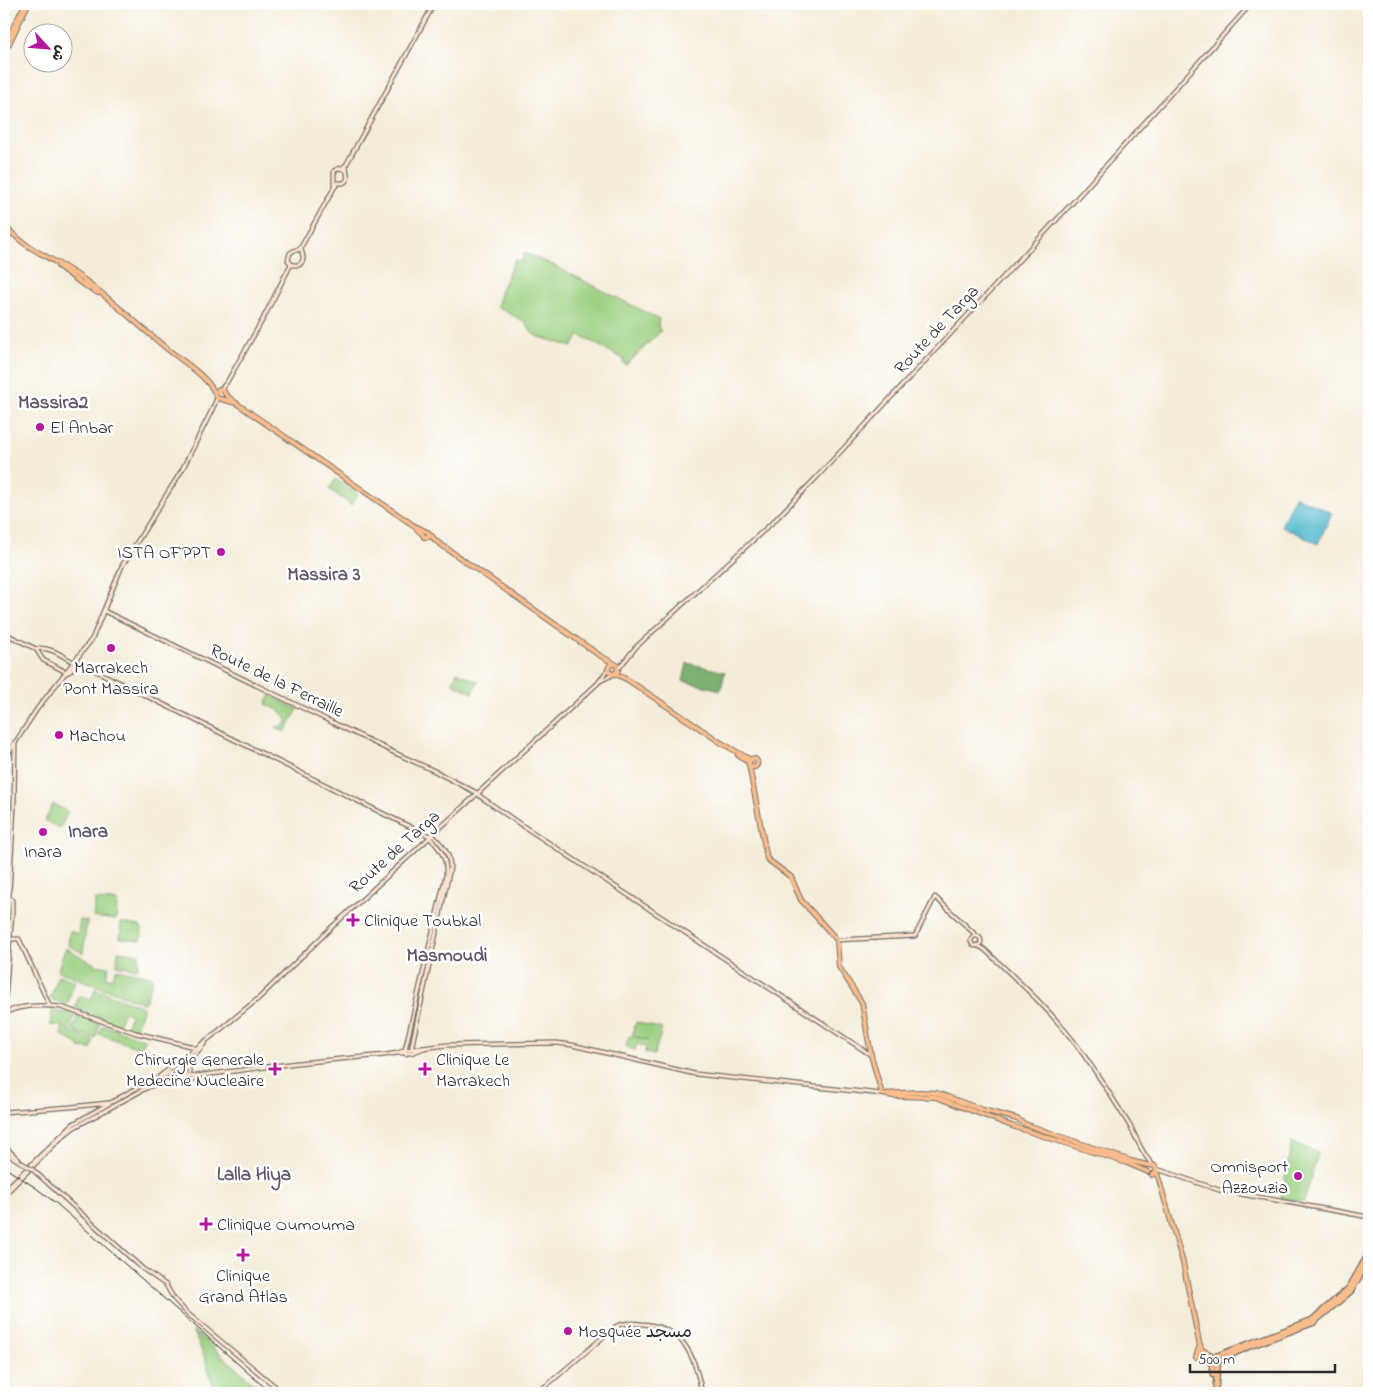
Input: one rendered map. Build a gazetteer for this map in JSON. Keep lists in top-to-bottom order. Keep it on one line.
{"streets":{"street":["Route de Targa","Route de la Ferraille"]},"crossings":[["Route de Targa","Route de la Ferraille"]],"districts":["Massira2","Massira 3","Inara","Masmoudi","Lalla Hiya"],"places":{"other":["El Anbar","ISTA OFPPT","Marrakech Pont Massira","Machou","Inara","Omnisport Azzouzia","Mosquée مسجد"],"health":["Clinique Toubkal","Chirurgie Generale Medecine Nucleaire","Clinique Le Marrakech","Clinique Oumouma","Clinique Grand Atlas"]},"scale_bar":"500 m","north":"bottom right"}
